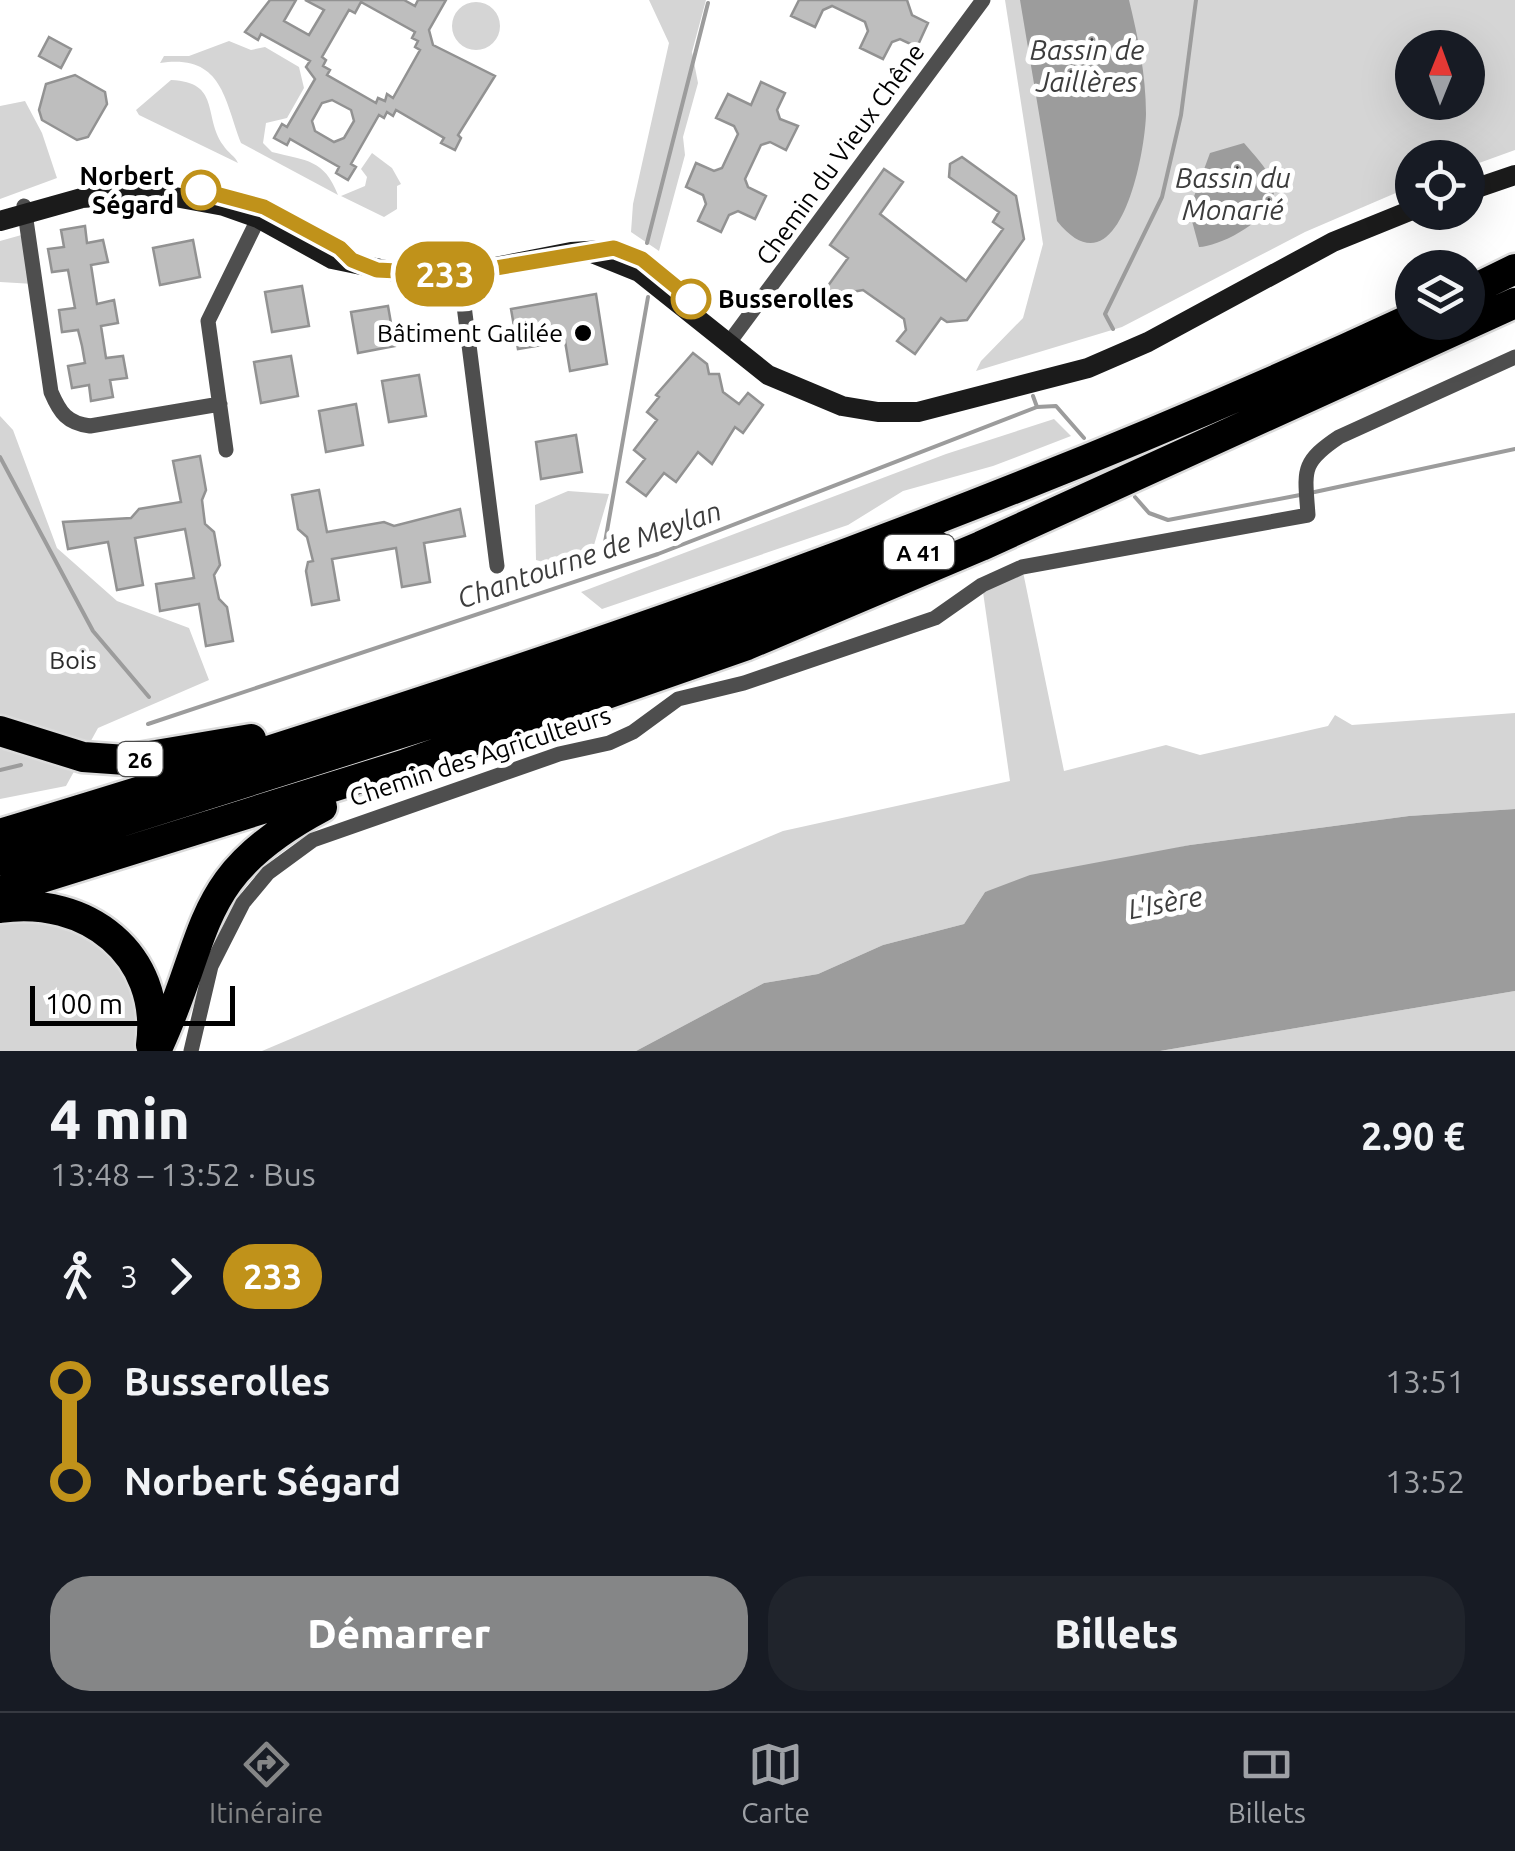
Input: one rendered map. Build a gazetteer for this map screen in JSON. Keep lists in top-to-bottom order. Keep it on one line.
{"streets":{"highway":["A 41","26"],"street":["Chemin du Vieux Chêne","Chemin des Agriculteurs"]},"crossings":[["A 41","26"]],"water":["Bassin de Jaillères","Bassin du Monarié","Chantourne de Meylan","L'Isère"],"parks":["Bois"],"places":["Norbert Ségard","Busserolles","Bâtiment Galilée"],"lines":["bus line 233"],"scale_bar":"100 m","north":"top","page":{"on_map":"233","scale":"100 m","heading":["4 min","13:48 – 13:52 · Bus","2.90 €"],"legs":["3","233"],"list":[{"name":"Busserolles","value":"13:51"},{"name":"Norbert Ségard","value":"13:52"}],"buttons":["Démarrer","Billets"],"tabs":["Itinéraire","Carte","Billets"]}}
